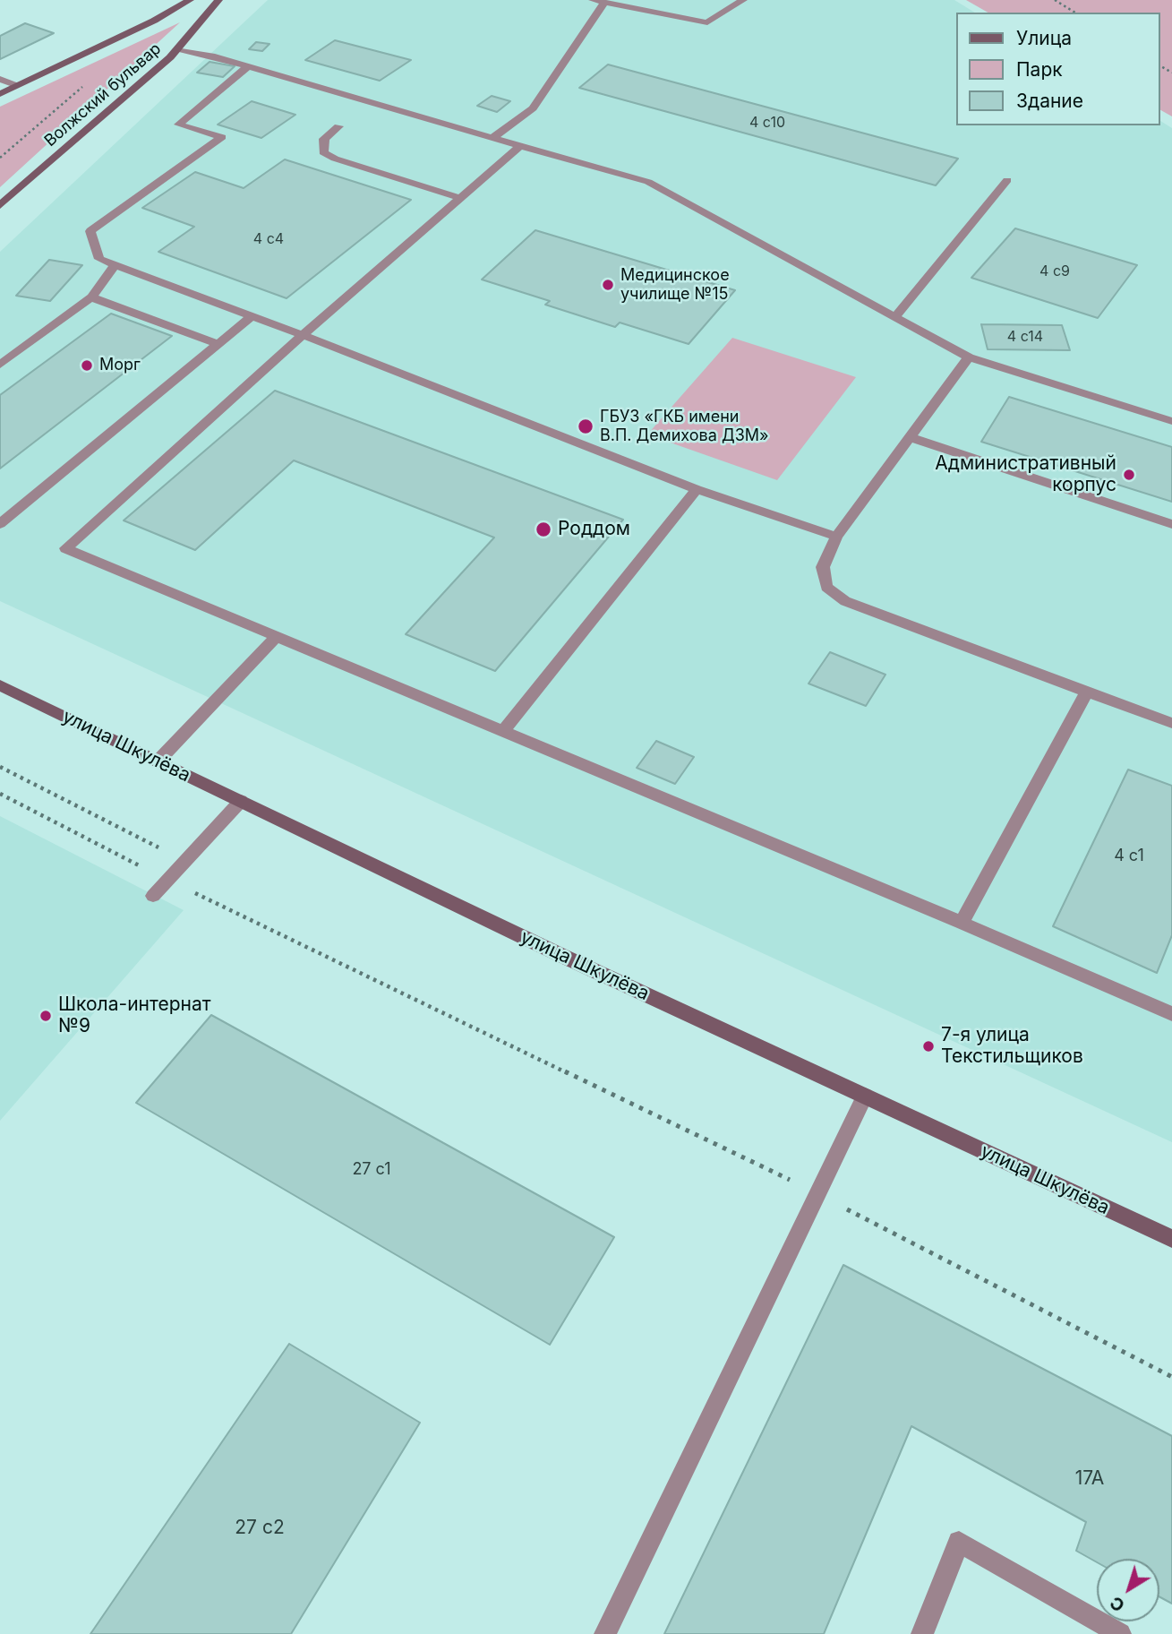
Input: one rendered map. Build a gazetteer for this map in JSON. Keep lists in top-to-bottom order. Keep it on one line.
{"streets":{"street":["Волжский бульвар","улица Шкулёва"]},"places":["Медицинское училище №15","Морг","ГБУЗ «ГКБ имени В.П. Демихова ДЗМ»","Административный корпус","Роддом","Школа-интернат №9","7-я улица Текстильщиков"],"house_numbers":["4 с10","4 с4","4 с9","4 с14","4 с1","27 с1","17А","27 с2"],"legend":["Улица","Парк","Здание"],"north":"bottom left"}
